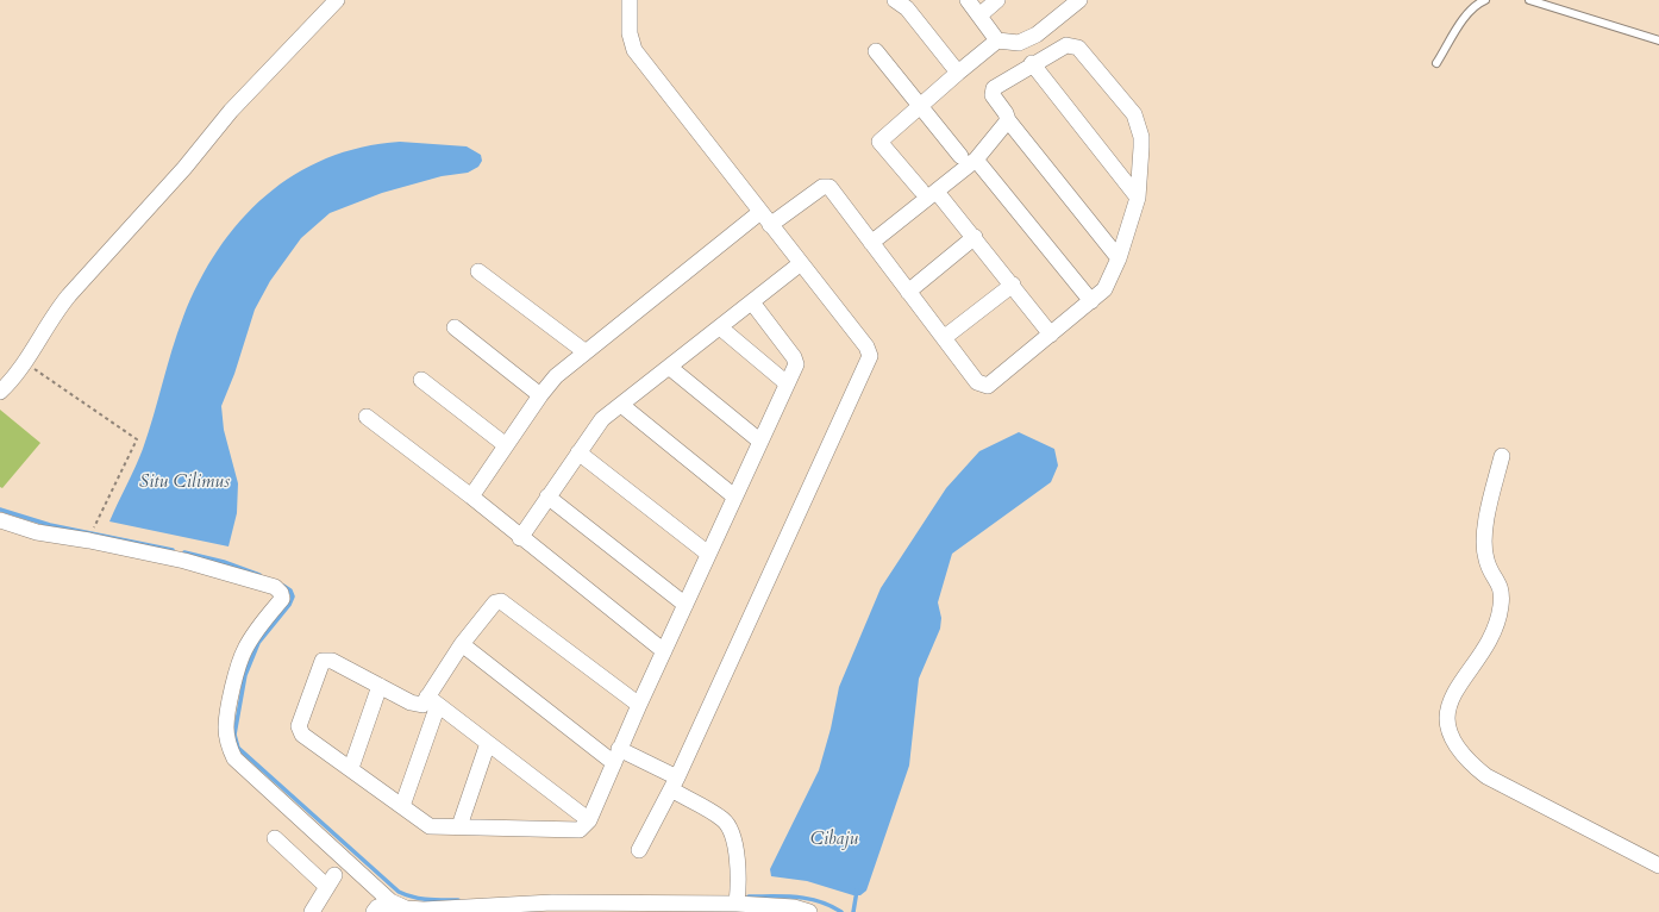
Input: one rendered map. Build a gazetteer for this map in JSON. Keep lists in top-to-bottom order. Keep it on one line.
{"water":["Situ Cilimus","Cibaju"]}
